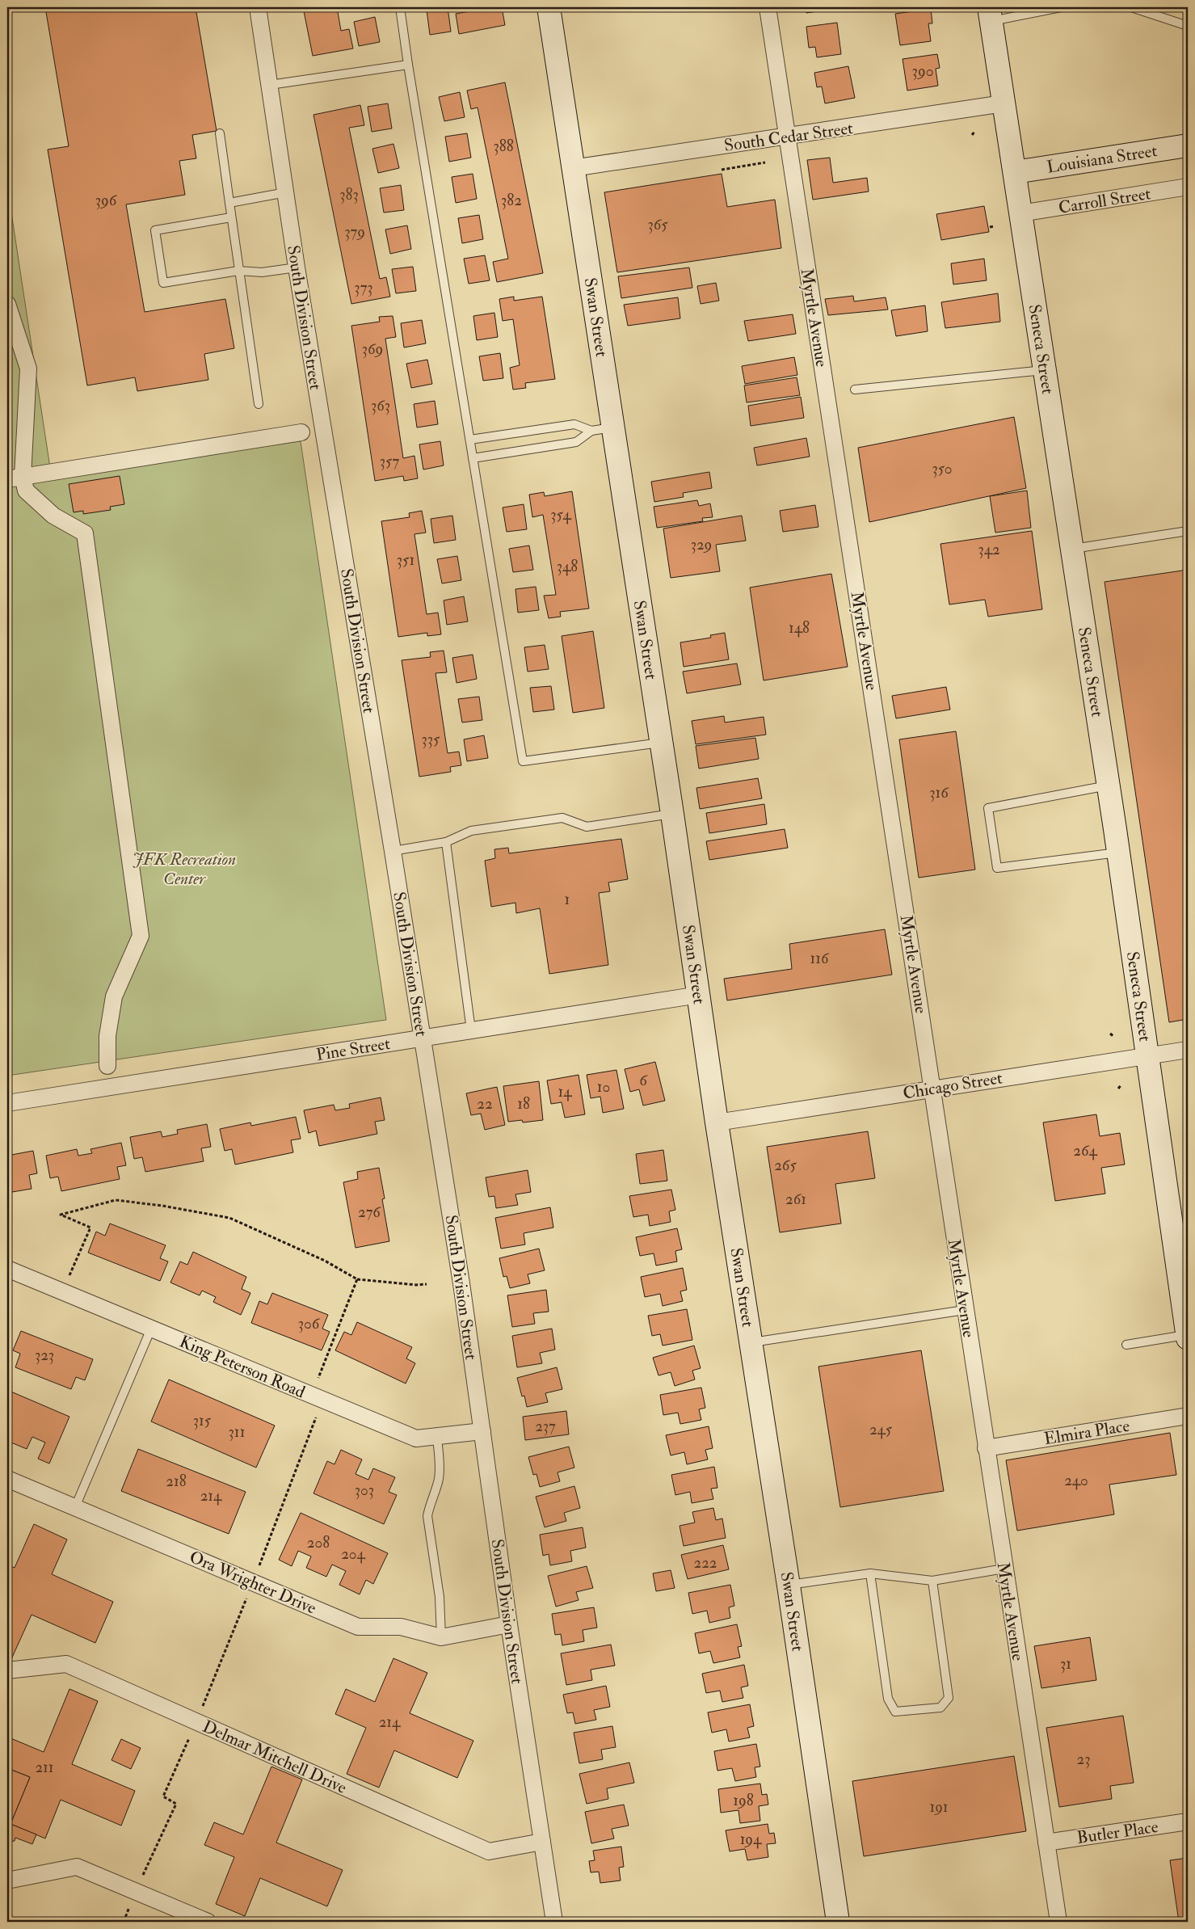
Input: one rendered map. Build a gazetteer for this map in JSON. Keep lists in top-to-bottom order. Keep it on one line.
{"streets":{"main road":["Louisiana Street","Swan Street","Seneca Street"],"street":["South Cedar Street","Carroll Street","South Division Street","Myrtle Avenue","Pine Street","Chicago Street","King Peterson Road","Elmira Place","Ora Wrighter Drive","Delmar Mitchell Drive","Butler Place"]},"crossings":[["South Cedar Street","Swan Street"],["South Cedar Street","Myrtle Avenue"],["South Cedar Street","Seneca Street"],["Louisiana Street","Seneca Street"],["Carroll Street","Seneca Street"],["Swan Street","Pine Street"],["Swan Street","Chicago Street"],["South Division Street","Pine Street"],["South Division Street","King Peterson Road"],["South Division Street","Ora Wrighter Drive"],["South Division Street","Delmar Mitchell Drive"],["Myrtle Avenue","Chicago Street"],["Myrtle Avenue","Elmira Place"],["Myrtle Avenue","Butler Place"],["Seneca Street","Chicago Street"]],"parks":["JFK Recreation Center"],"house_numbers":["390","388","383","396","382","365","379","373","369","363","357","350","354","329","342","351","348","148","335","316","1","116","6","10","14","22","18","264","265","261","276","306","323","315","237","245","311","240","218","303","214","208","204","222","31","214","23","211","198","191","194"]}
